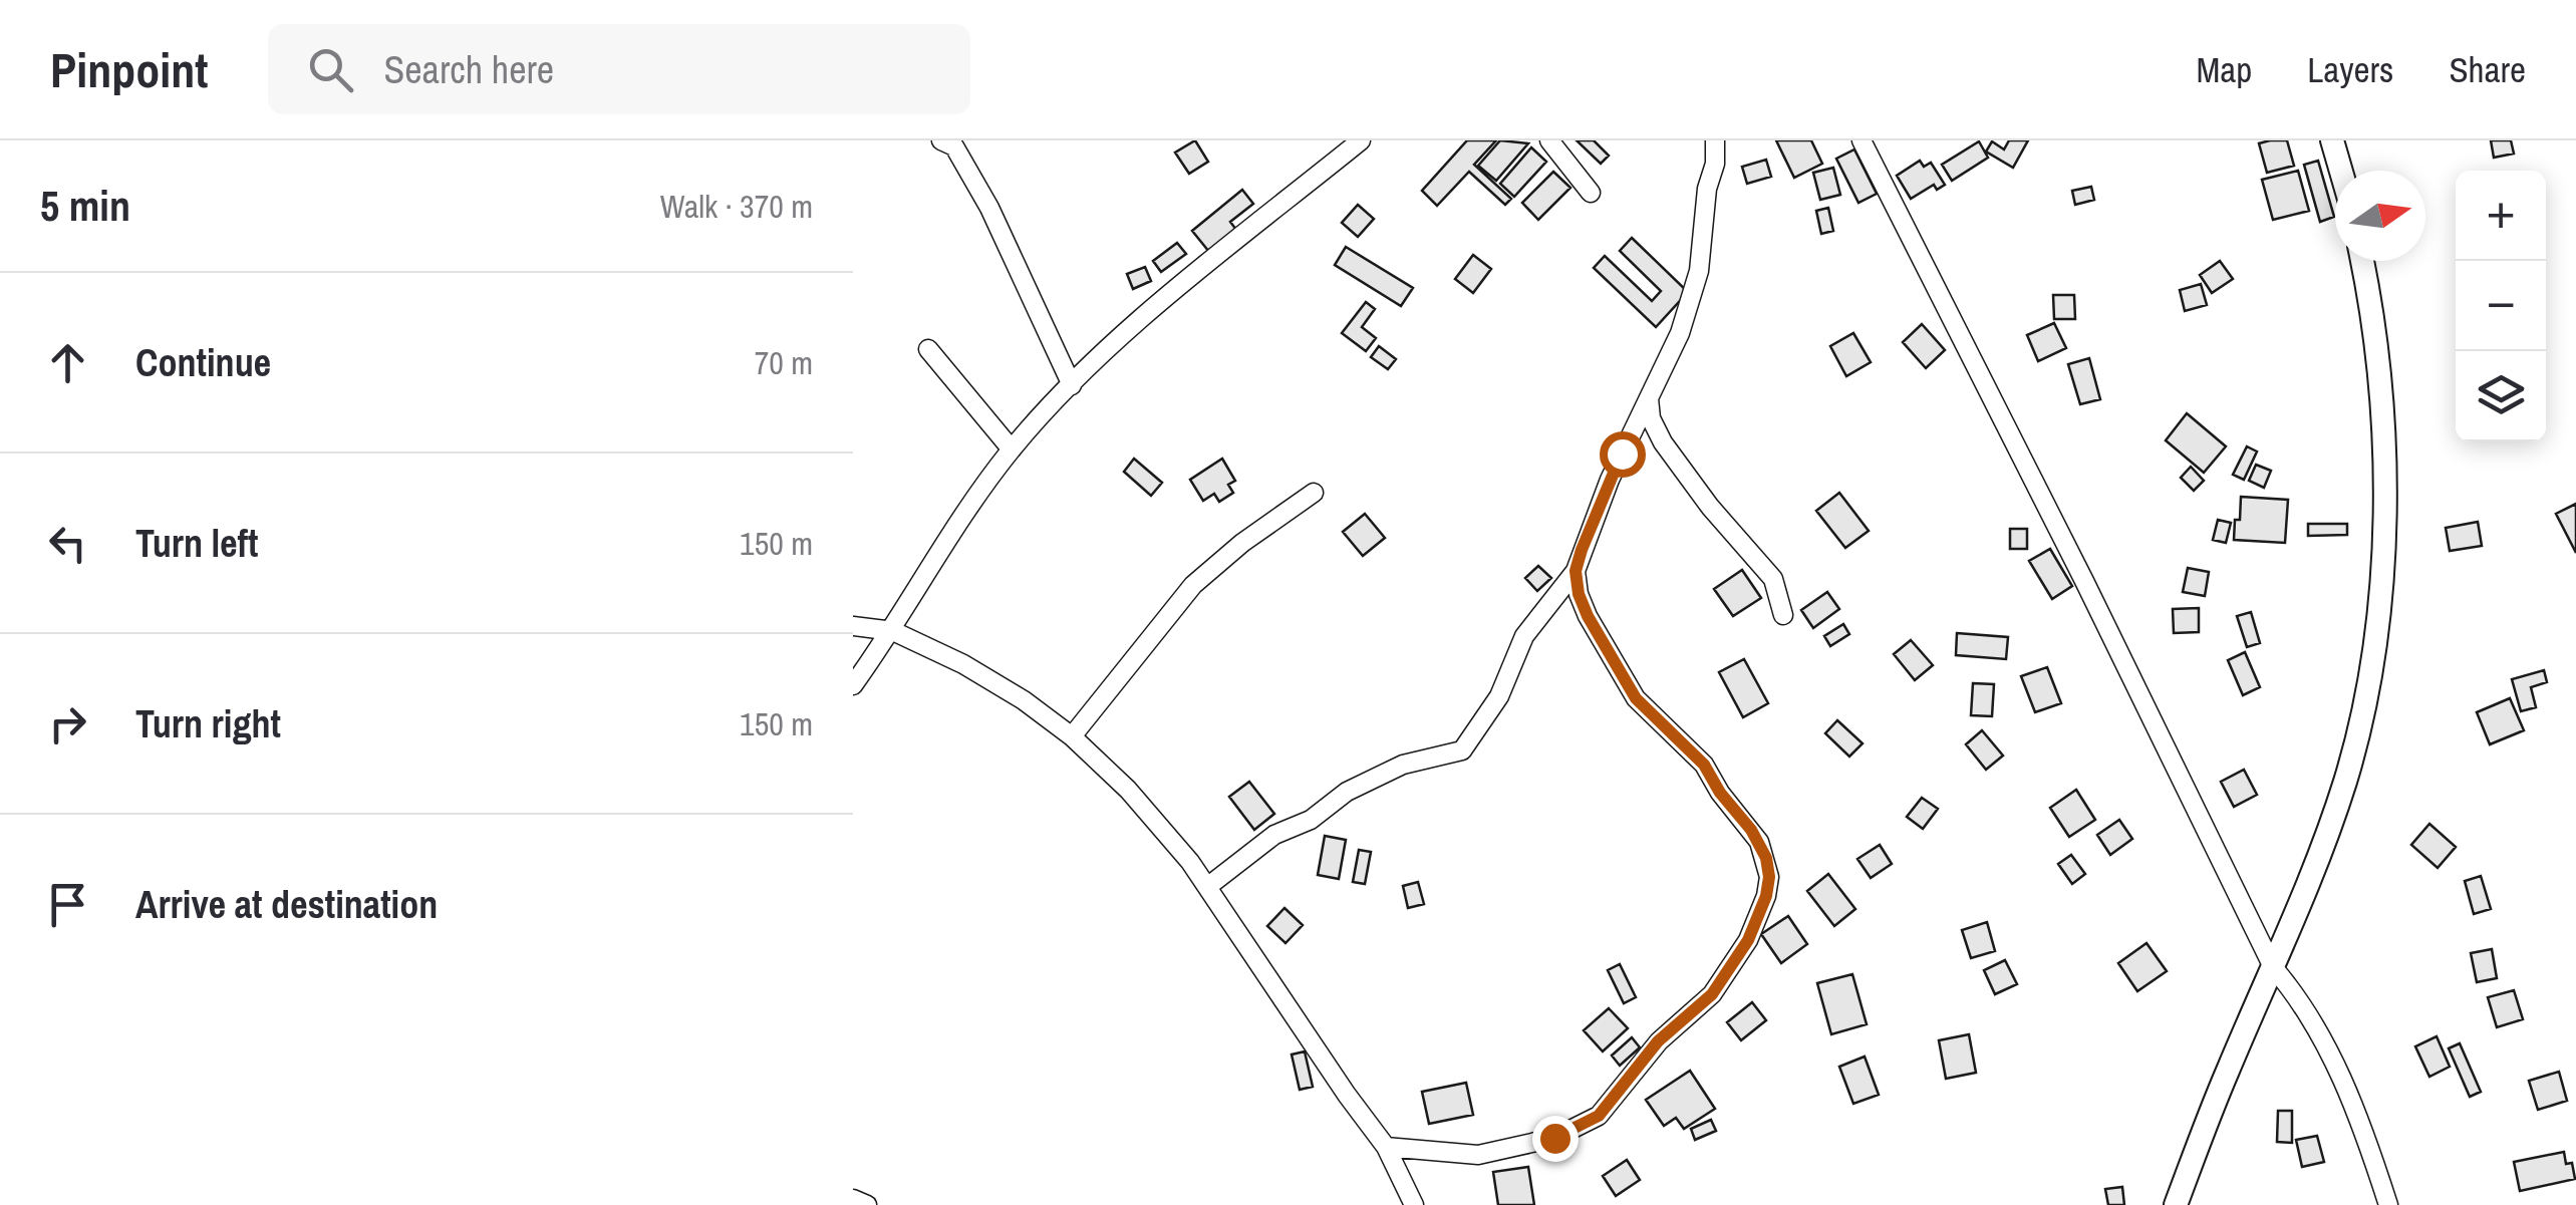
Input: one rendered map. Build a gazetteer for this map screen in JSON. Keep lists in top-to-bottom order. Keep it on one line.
{"north":"right","page":{"header":"Pinpoint","search":"Search here","nav":["Map","Layers","Share"],"heading":["5 min","Walk · 370 m"],"map_buttons":["+","−"],"list":[["Continue","70 m"],["Turn left","150 m"],["Turn right","150 m"],"Arrive at destination"]}}
